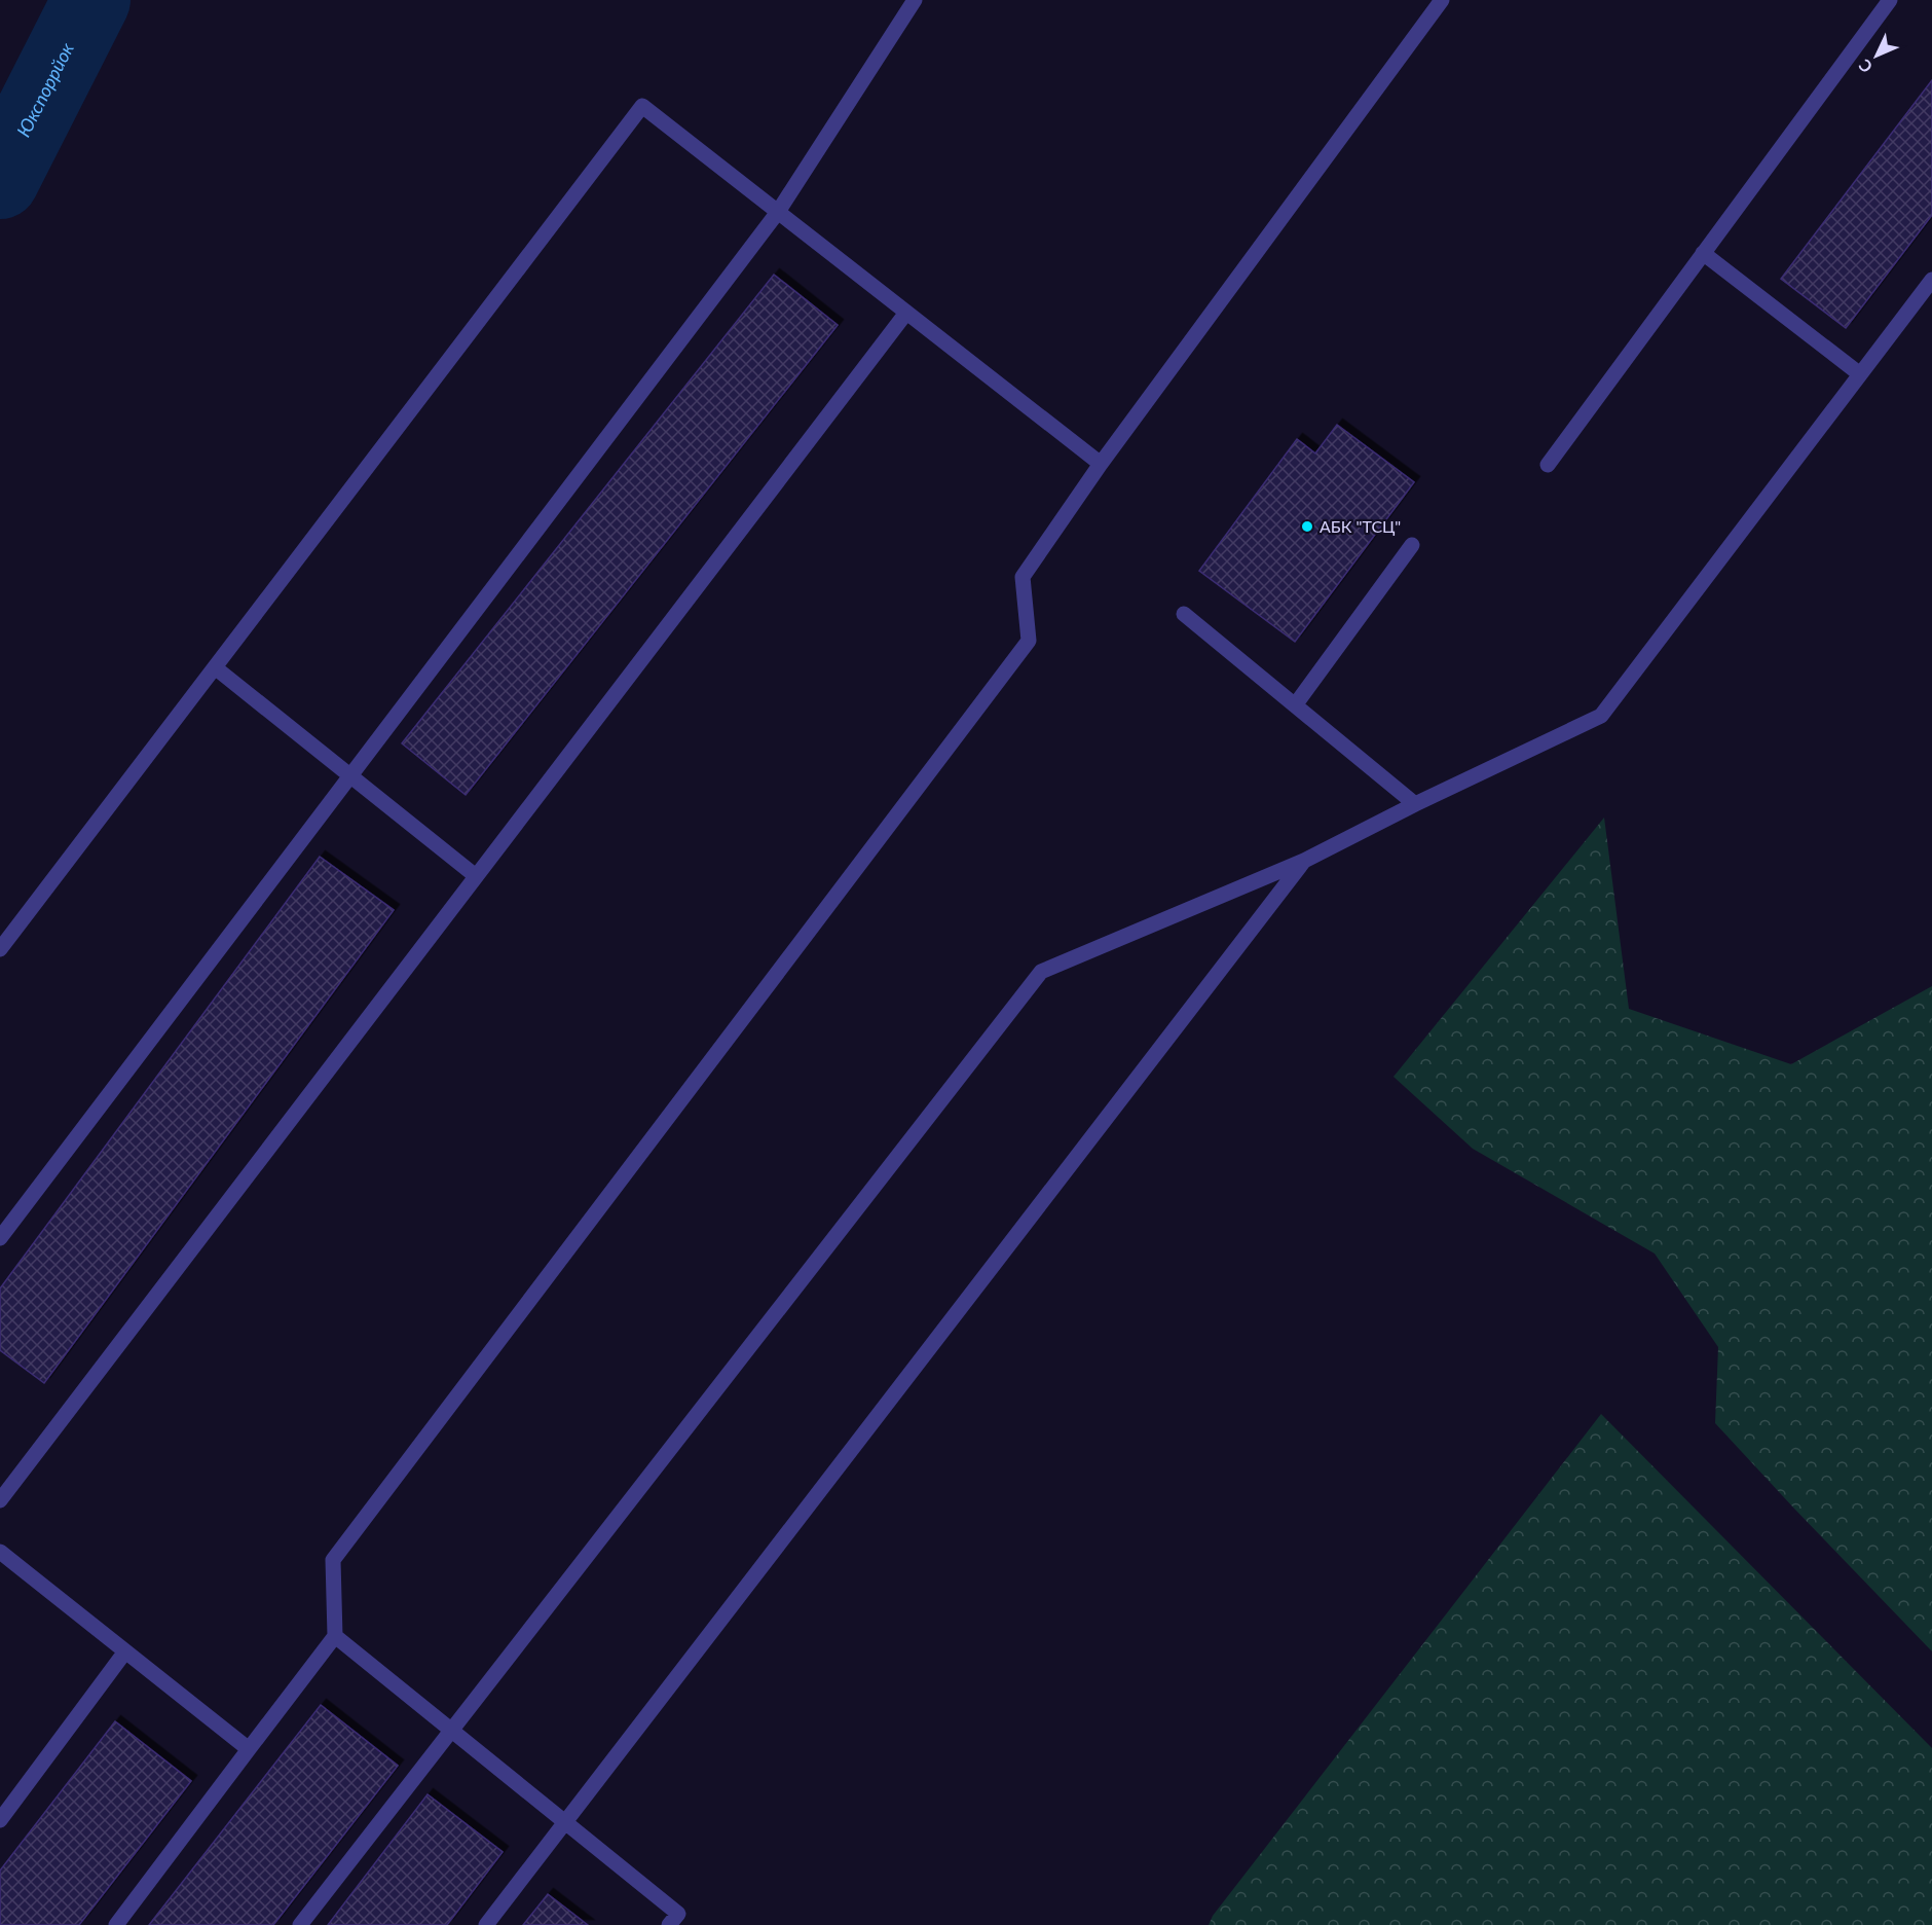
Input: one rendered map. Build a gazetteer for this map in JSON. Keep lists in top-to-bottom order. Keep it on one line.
{"water":["Юкспоррйок"],"places":["АБК \"ТСЦ\""],"north":"bottom left"}
